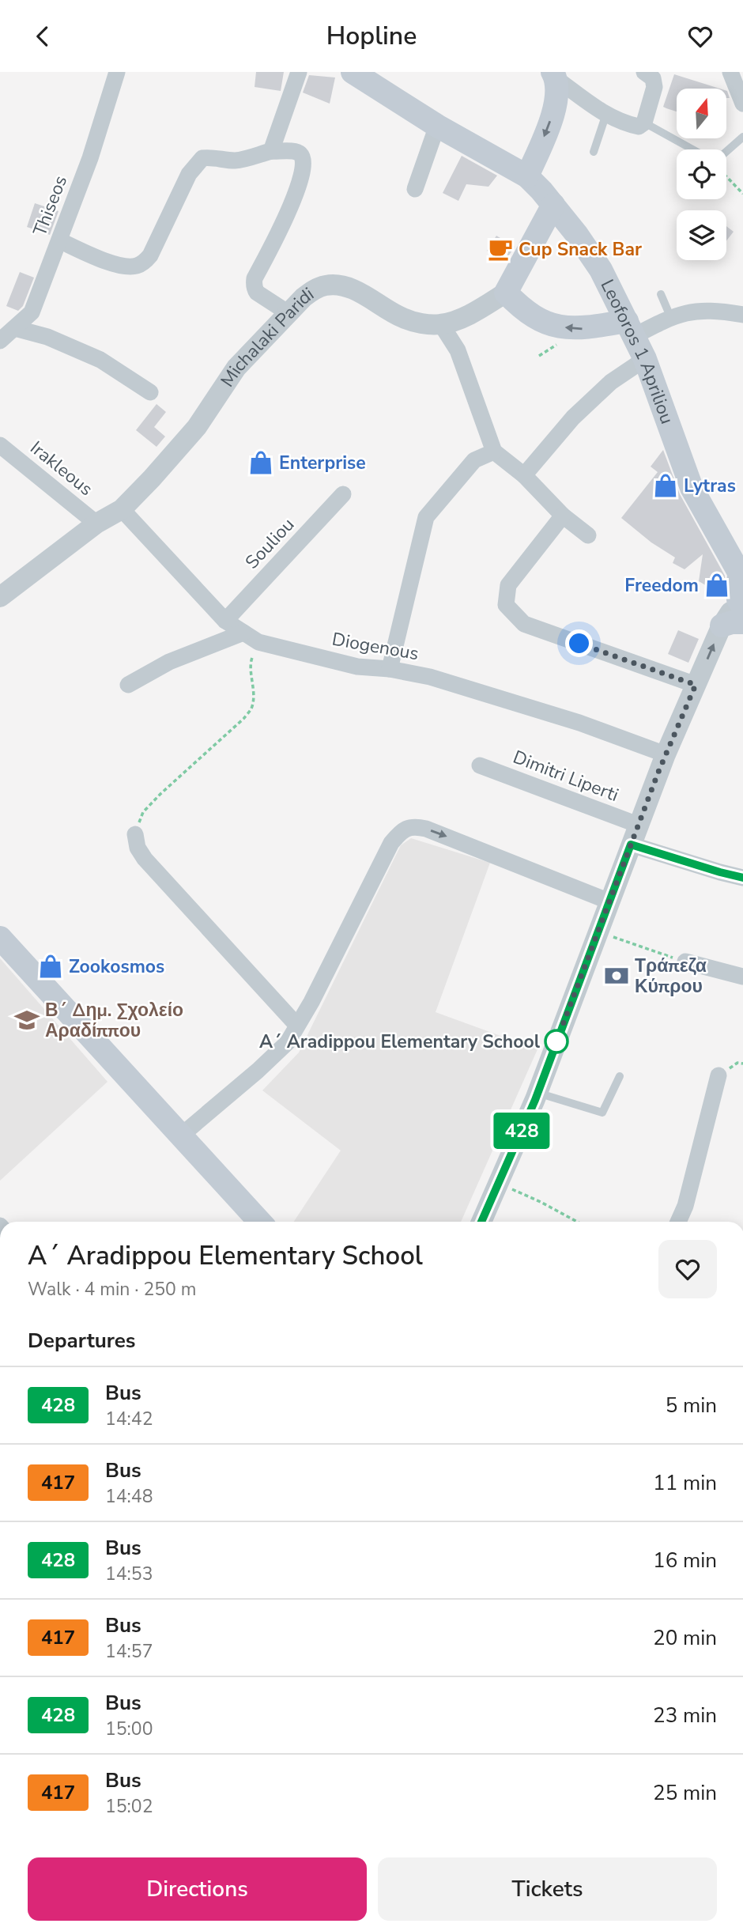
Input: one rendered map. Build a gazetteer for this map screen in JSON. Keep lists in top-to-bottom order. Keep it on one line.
{"streets":{"main road":["Leoforos 1 Apriliou"],"street":["Thiseos","Michalaki Paridi","Irakleous","Souliou","Diogenous","Dimitri Liperti"]},"crossings":[["Michalaki Paridi","Irakleous"],["Michalaki Paridi","Diogenous"],["Souliou","Diogenous"]],"places":{"cafe":["Cup Snack Bar"],"shop":["Enterprise","Lytras","Freedom","Zookosmos"],"bank":["Τράπεζα Κύπρου"],"school or university":["Β´ Δημ. Σχολείο Αραδίππου"],"other":["A´ Aradippou Elementary School"]},"lines":["bus line 428"],"north":"top","page":{"header":"Hopline","on_map":"428","heading":[["A´ Aradippou Elementary School","Walk · 4 min · 250 m"],"Departures"],"list":[{"mark":"428","name":"Bus","note":"14:42","value":"5 min"},{"mark":"417","name":"Bus","note":"14:48","value":"11 min"},{"mark":"428","name":"Bus","note":"14:53","value":"16 min"},{"mark":"417","name":"Bus","note":"14:57","value":"20 min"},{"mark":"428","name":"Bus","note":"15:00","value":"23 min"},{"mark":"417","name":"Bus","note":"15:02","value":"25 min"}],"buttons":["Directions","Tickets"]}}
